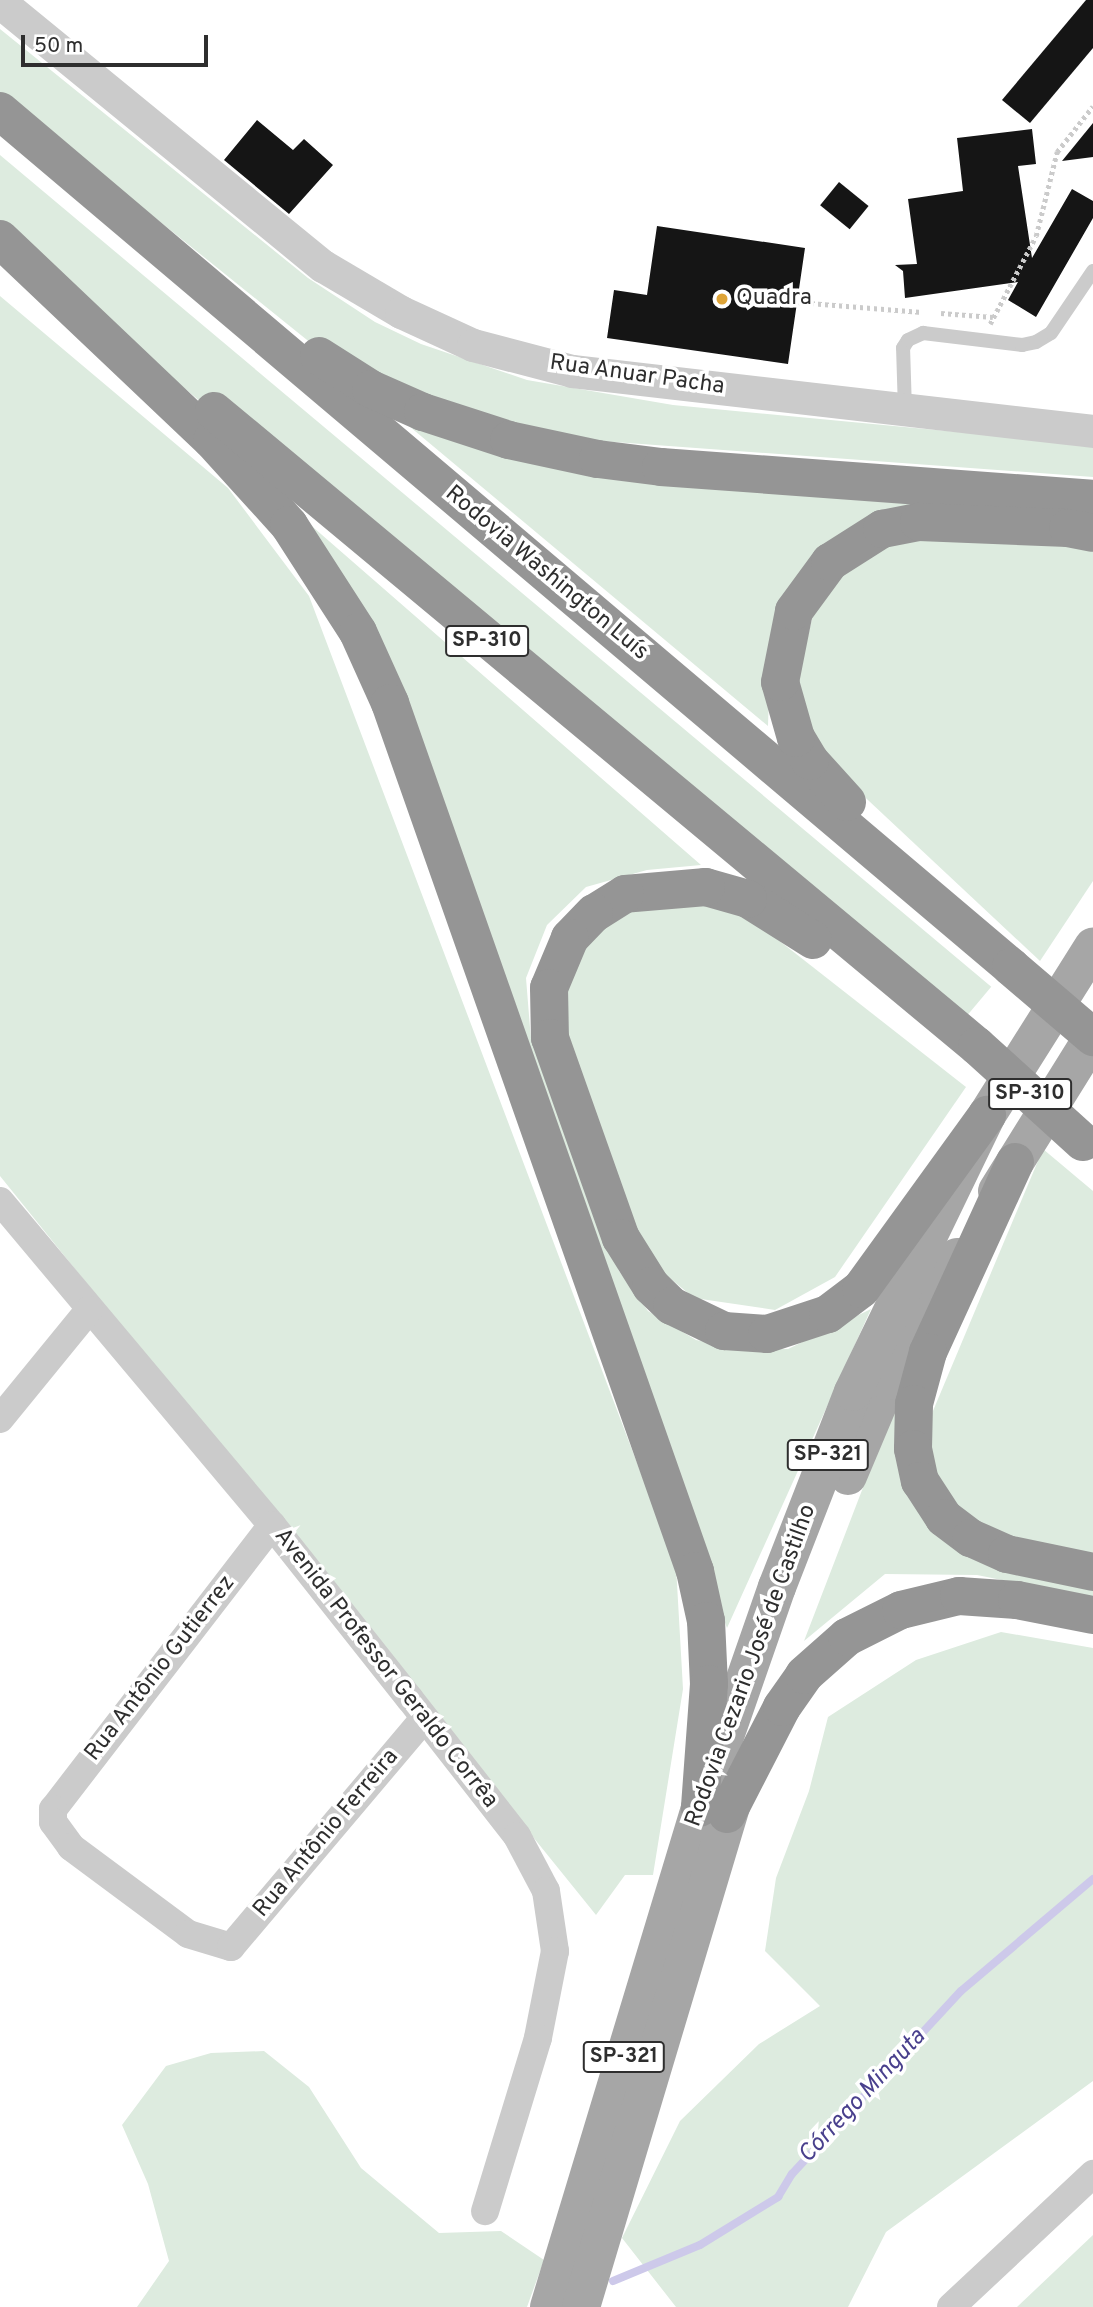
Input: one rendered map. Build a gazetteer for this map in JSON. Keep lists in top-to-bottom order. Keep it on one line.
{"streets":{"highway":["Rodovia Washington Luís","SP-310"],"main road":["SP-321","Rodovia Cezario José de Castilho"],"street":["Rua Anuar Pacha","Rua Antônio Gutierrez","Avenida Professor Geraldo Corrêa","Rua Antônio Ferreira"]},"crossings":[["Rodovia Washington Luís","Rodovia Cezario José de Castilho"],["Rua Antônio Gutierrez","Avenida Professor Geraldo Corrêa"],["Rua Antônio Gutierrez","Rua Antônio Ferreira"],["Avenida Professor Geraldo Corrêa","Rua Antônio Ferreira"]],"water":["Córrego Minguta"],"places":["Quadra"],"scale_bar":"50 m"}
